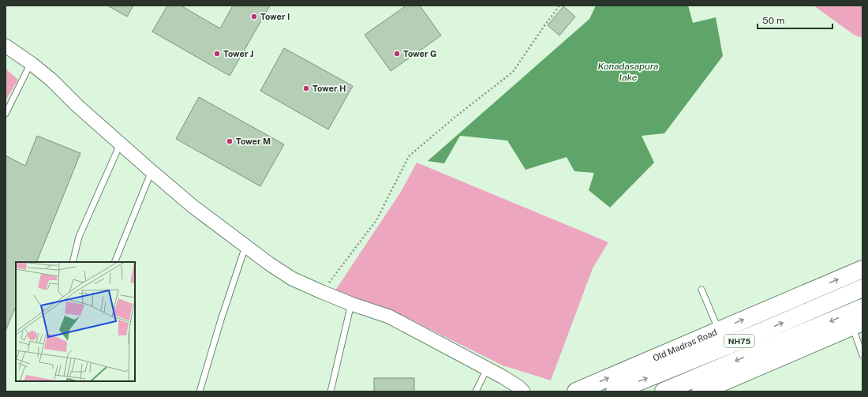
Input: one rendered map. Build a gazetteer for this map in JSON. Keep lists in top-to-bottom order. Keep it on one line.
{"streets":{"main road":["NH75","Old Madras Road"]},"water":["Konadasapura lake"],"places":["Tower I","Tower J","Tower G","Tower H","Tower M"],"scale_bar":"50 m"}
